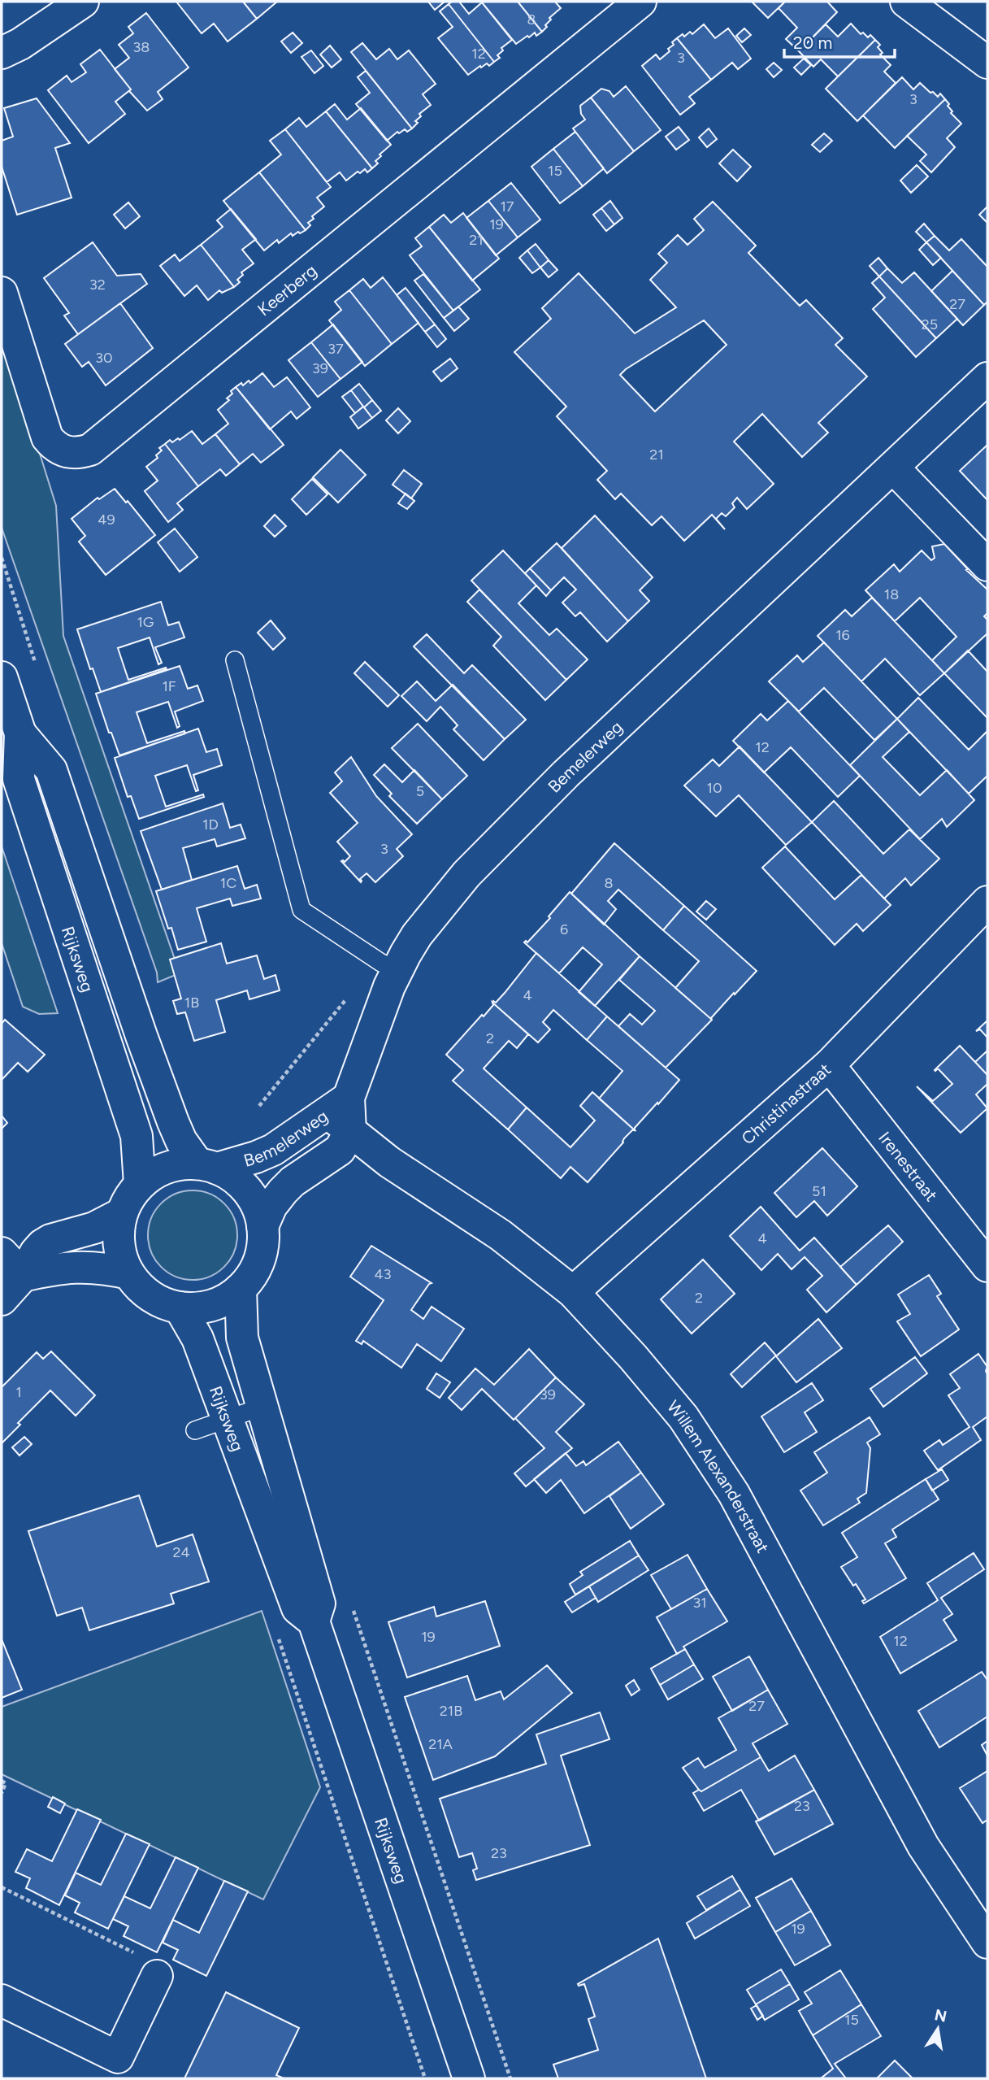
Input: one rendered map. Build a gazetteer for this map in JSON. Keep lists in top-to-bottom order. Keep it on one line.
{"streets":{"street":["Keerberg","Bemelerweg","Rijksweg","Christinastraat","Irenestraat","Willem Alexanderstraat"]},"crossings":[["Bemelerweg","Rijksweg"],["Bemelerweg","Willem Alexanderstraat"],["Christinastraat","Irenestraat"],["Christinastraat","Willem Alexanderstraat"]],"house_numbers":["8","38","12","3","3","15","17","19","21","32","27","25","37","30","39","21","49","18","1G","16","1F","12","10","5","1D","3","1C","8","6","4","1B","2","51","4","43","2","1","39","24","31","19","12","27","21B","21A","23","23","19","15"],"scale_bar":"20 m","north":"top"}
